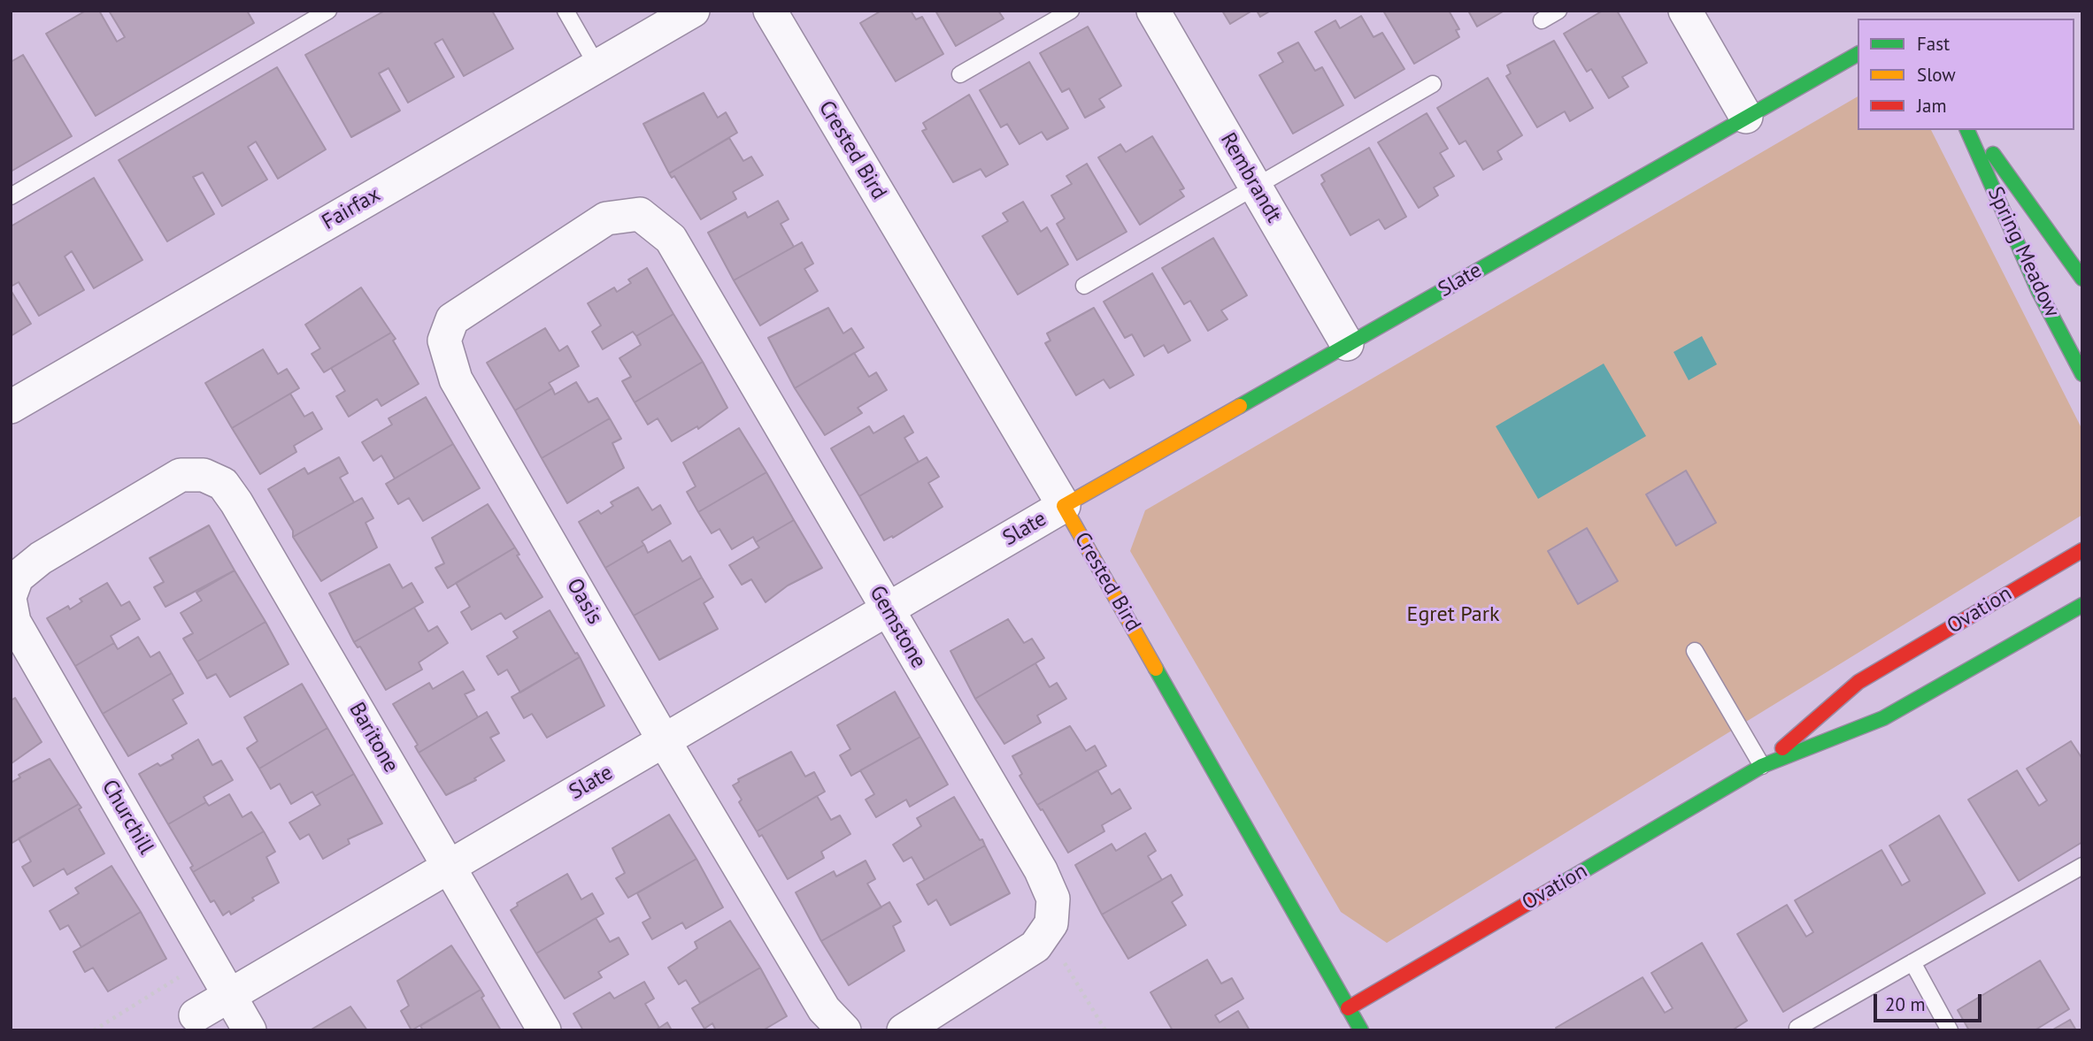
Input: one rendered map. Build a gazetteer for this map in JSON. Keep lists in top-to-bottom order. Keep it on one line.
{"streets":{"street":["Crested Bird","Rembrandt","Fairfax","Spring Meadow","Slate","Oasis","Ovation","Gemstone","Baritone","Churchill"]},"crossings":[["Crested Bird","Slate"],["Crested Bird","Ovation"],["Rembrandt","Slate"],["Slate","Oasis"],["Slate","Gemstone"],["Slate","Baritone"],["Slate","Churchill"],["Oasis","Gemstone"]],"parks":["Egret Park"],"legend":["Fast","Slow","Jam"],"scale_bar":"20 m"}
